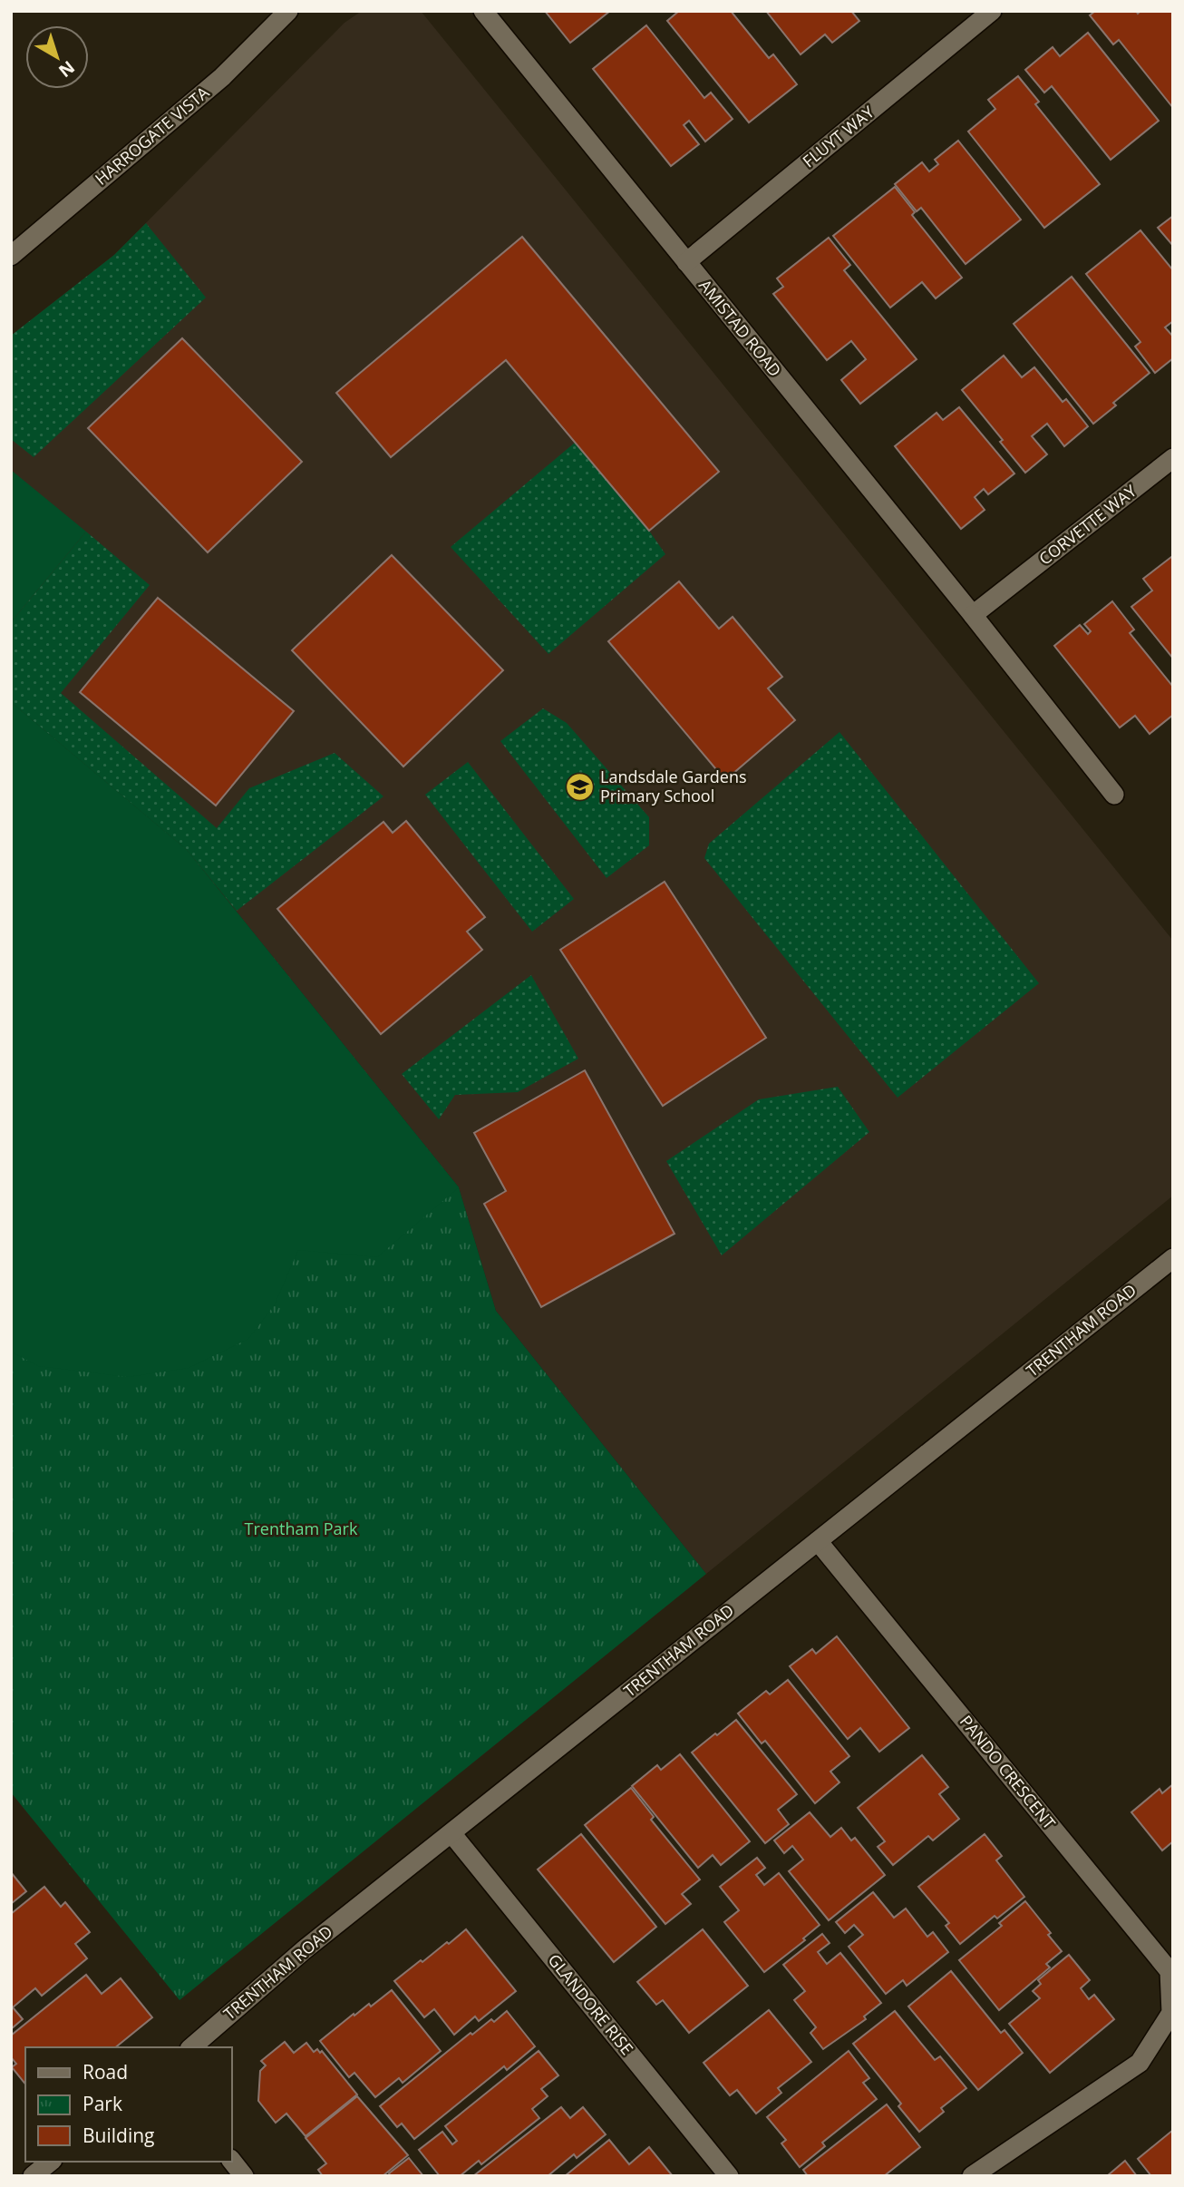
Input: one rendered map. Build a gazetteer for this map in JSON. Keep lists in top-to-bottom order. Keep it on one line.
{"streets":{"street":["HARROGATE VISTA","FLUYT WAY","AMISTAD ROAD","CORVETTE WAY","TRENTHAM ROAD","PANDO CRESCENT","GLANDORE RISE"]},"crossings":[["FLUYT WAY","AMISTAD ROAD"],["AMISTAD ROAD","CORVETTE WAY"],["TRENTHAM ROAD","PANDO CRESCENT"],["TRENTHAM ROAD","GLANDORE RISE"]],"parks":["Trentham Park"],"places":{"school or university":["Landsdale Gardens Primary School"]},"legend":["Road","Park","Building"],"north":"bottom right"}
